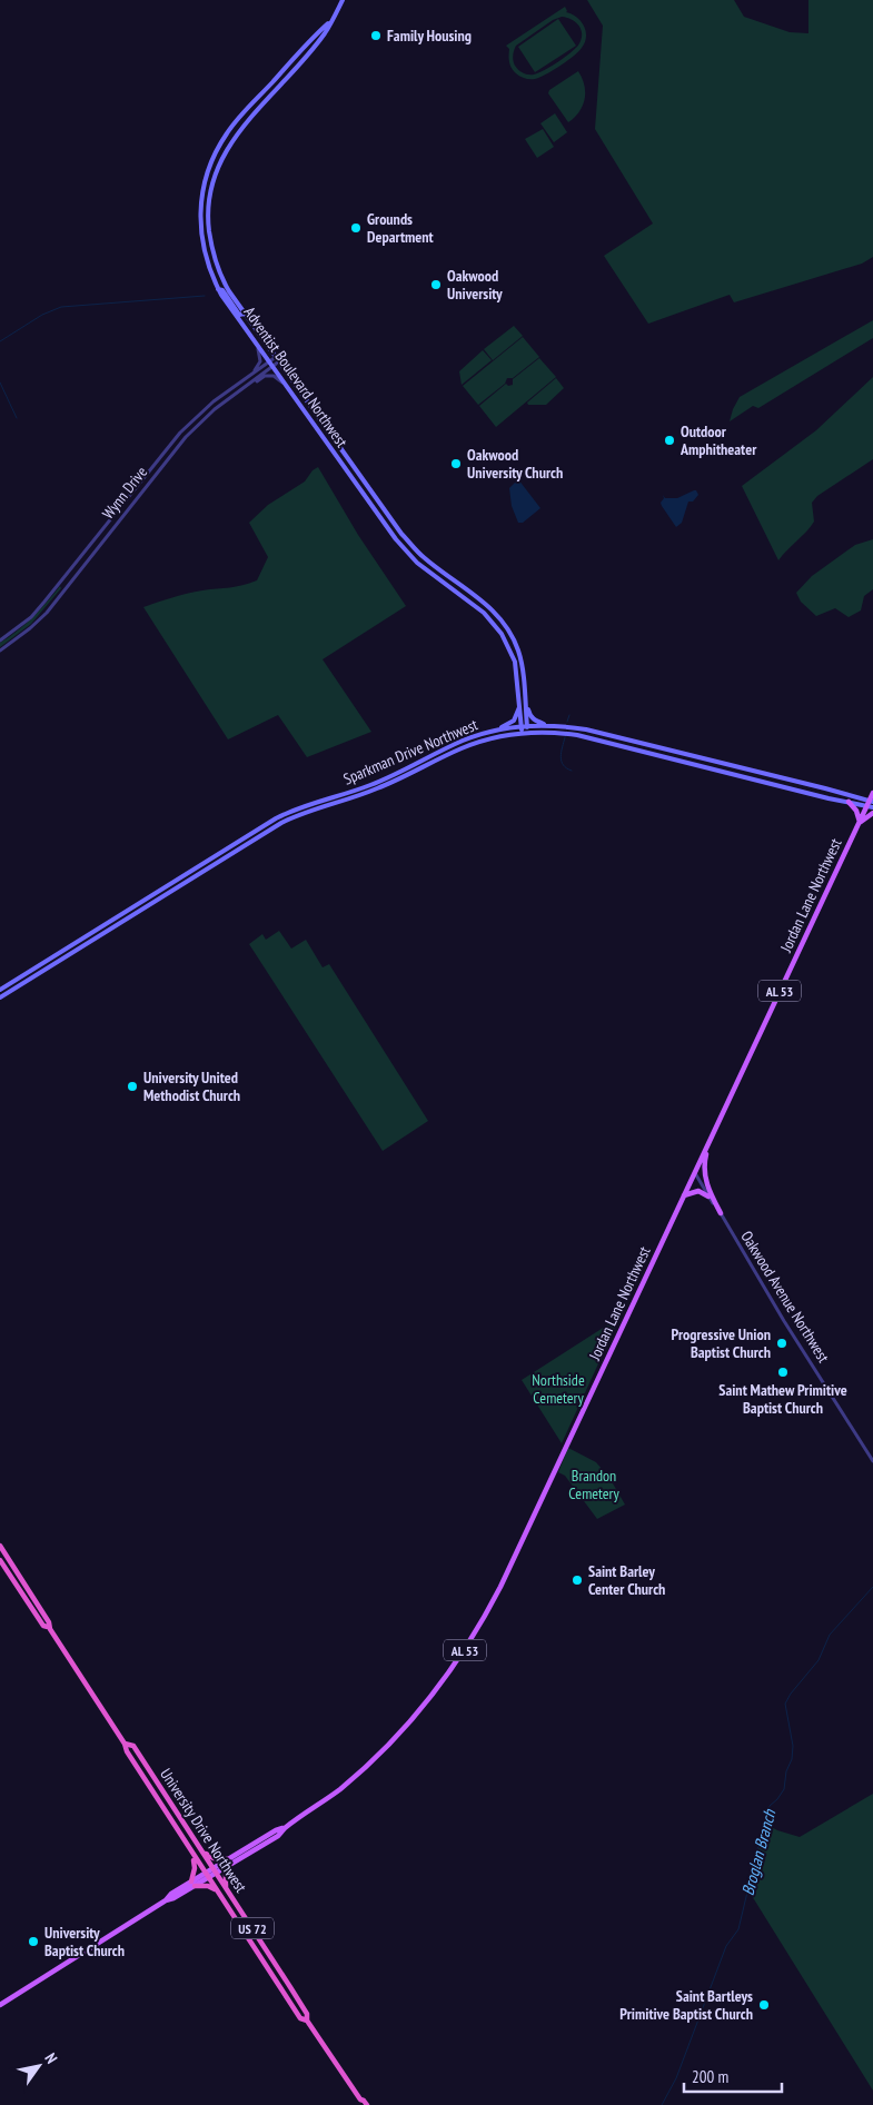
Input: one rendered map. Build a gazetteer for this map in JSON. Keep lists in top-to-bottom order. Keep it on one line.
{"streets":{"highway":["University Drive Northwest","US 72"],"main road":["Adventist Boulevard Northwest","Sparkman Drive Northwest","Jordan Lane Northwest","AL 53"],"street":["Wynn Drive","Oakwood Avenue Northwest"]},"crossings":[["Adventist Boulevard Northwest","Wynn Drive"],["Adventist Boulevard Northwest","Sparkman Drive Northwest"],["Sparkman Drive Northwest","Jordan Lane Northwest"],["Jordan Lane Northwest","Oakwood Avenue Northwest"],["Jordan Lane Northwest","University Drive Northwest"]],"water":["Broglan Branch"],"parks":["Northside Cemetery","Brandon Cemetery"],"places":["Family Housing","Grounds Department","Oakwood University","Outdoor Amphitheater","Oakwood University Church","University United Methodist Church","Progressive Union Baptist Church","Saint Mathew Primitive Baptist Church","Saint Barley Center Church","University Baptist Church","Saint Bartleys Primitive Baptist Church"],"scale_bar":"200 m","north":"top right"}
